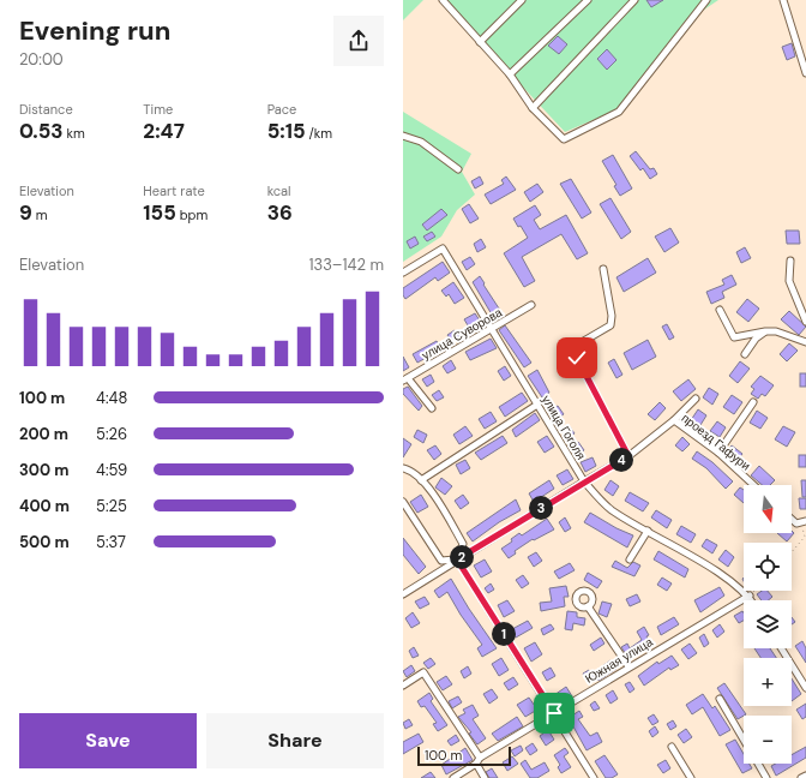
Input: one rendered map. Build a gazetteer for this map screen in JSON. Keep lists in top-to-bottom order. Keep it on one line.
{"streets":{"street":["улица Суворова","улица Гоголя","проезд Гафури","Южная улица"]},"crossings":[["улица Суворова","улица Гоголя"],["улица Гоголя","проезд Гафури"],["улица Гоголя","Южная улица"]],"scale_bar":"100 m","north":"bottom","page":{"heading":["Evening run","20:00"],"stats":[["Distance","0.53 km"],["Time","2:47"],["Pace","5:15 /km"],["Elevation","9 m"],["Heart rate","155 bpm"],["kcal","36"]],"chart":["Elevation","133–142 m"],"list":[{"name":"100 m","note":"4:48"},{"name":"200 m","note":"5:26"},{"name":"300 m","note":"4:59"},{"name":"400 m","note":"5:25"},{"name":"500 m","note":"5:37"}],"pins":["4","3","2","1"],"map_buttons":["+","−"],"buttons":["Save","Share"],"scale":"100 m"}}
